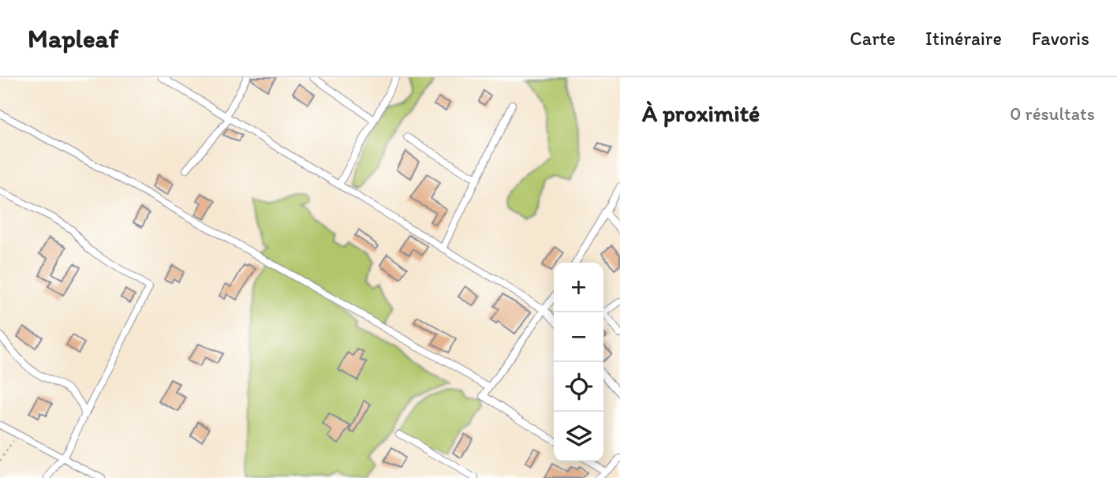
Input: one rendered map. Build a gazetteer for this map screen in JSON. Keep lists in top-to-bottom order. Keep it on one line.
{"page":{"header":"Mapleaf","nav":["Carte","Itinéraire","Favoris"],"heading":["À proximité","0 résultats"],"map_buttons":["+","−"]}}
